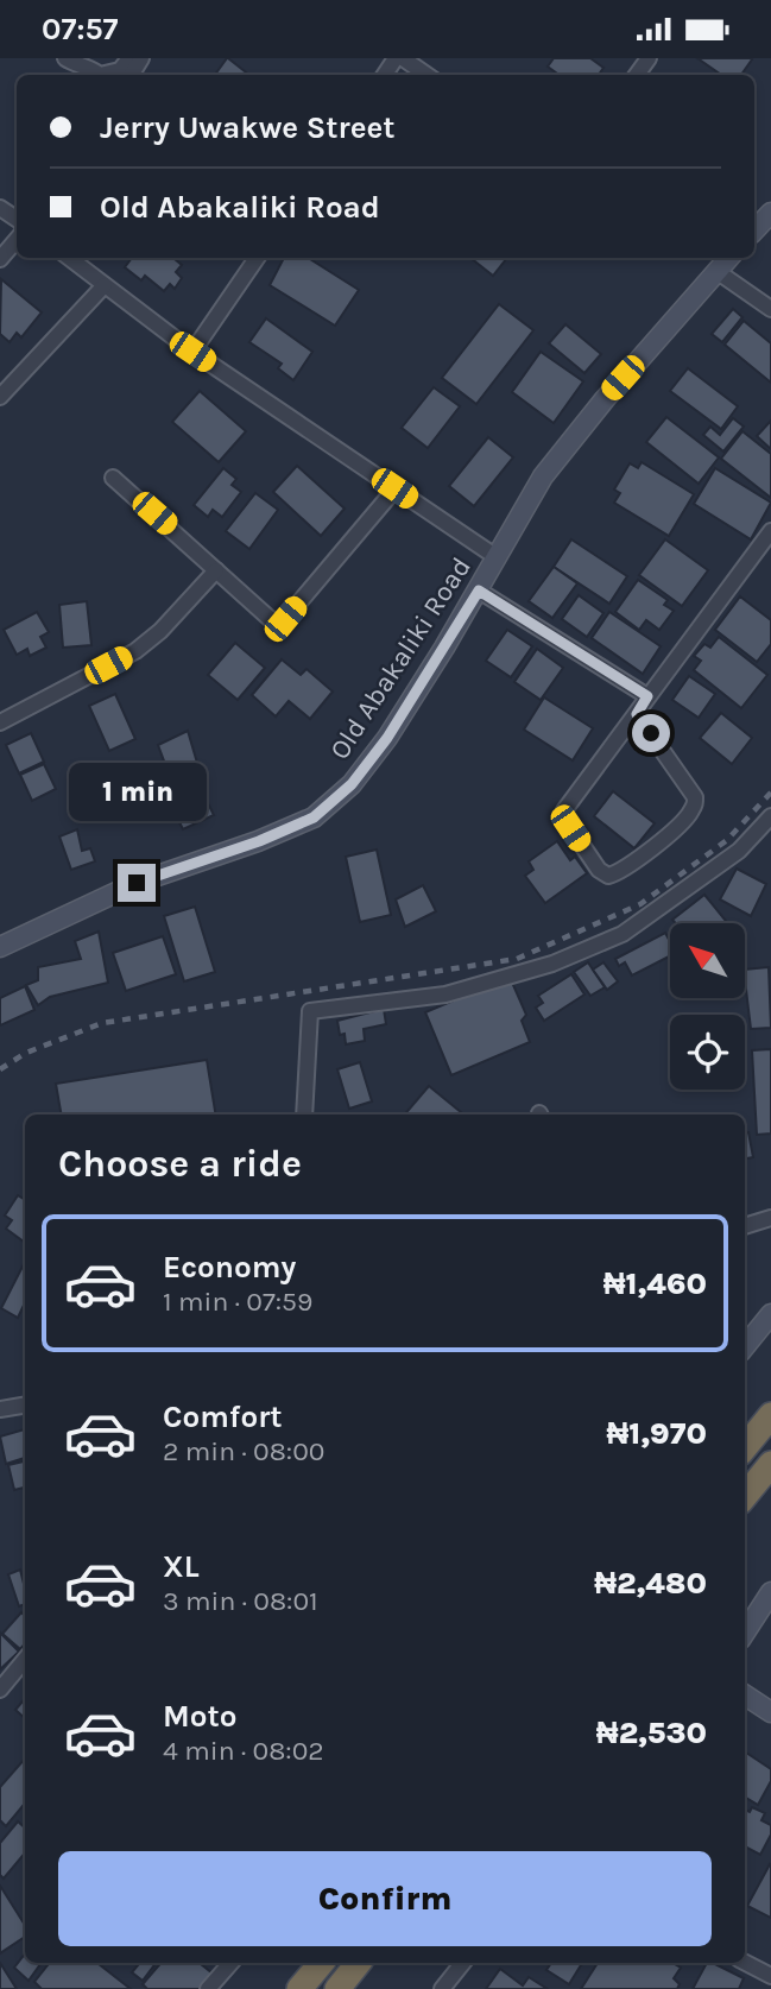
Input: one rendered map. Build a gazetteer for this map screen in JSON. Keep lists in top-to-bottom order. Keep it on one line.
{"streets":{"main road":["Old Abakaliki Road"]},"north":"top left","page":{"status":"07:57","banner":["Jerry Uwakwe Street","Old Abakaliki Road"],"bubble":"1 min","heading":"Choose a ride","list":[{"name":"Economy","note":"1 min · 07:59","value":"₦1,460"},{"name":"Comfort","note":"2 min · 08:00","value":"₦1,970"},{"name":"XL","note":"3 min · 08:01","value":"₦2,480"},{"name":"Moto","note":"4 min · 08:02","value":"₦2,530"}],"buttons":"Confirm"}}
